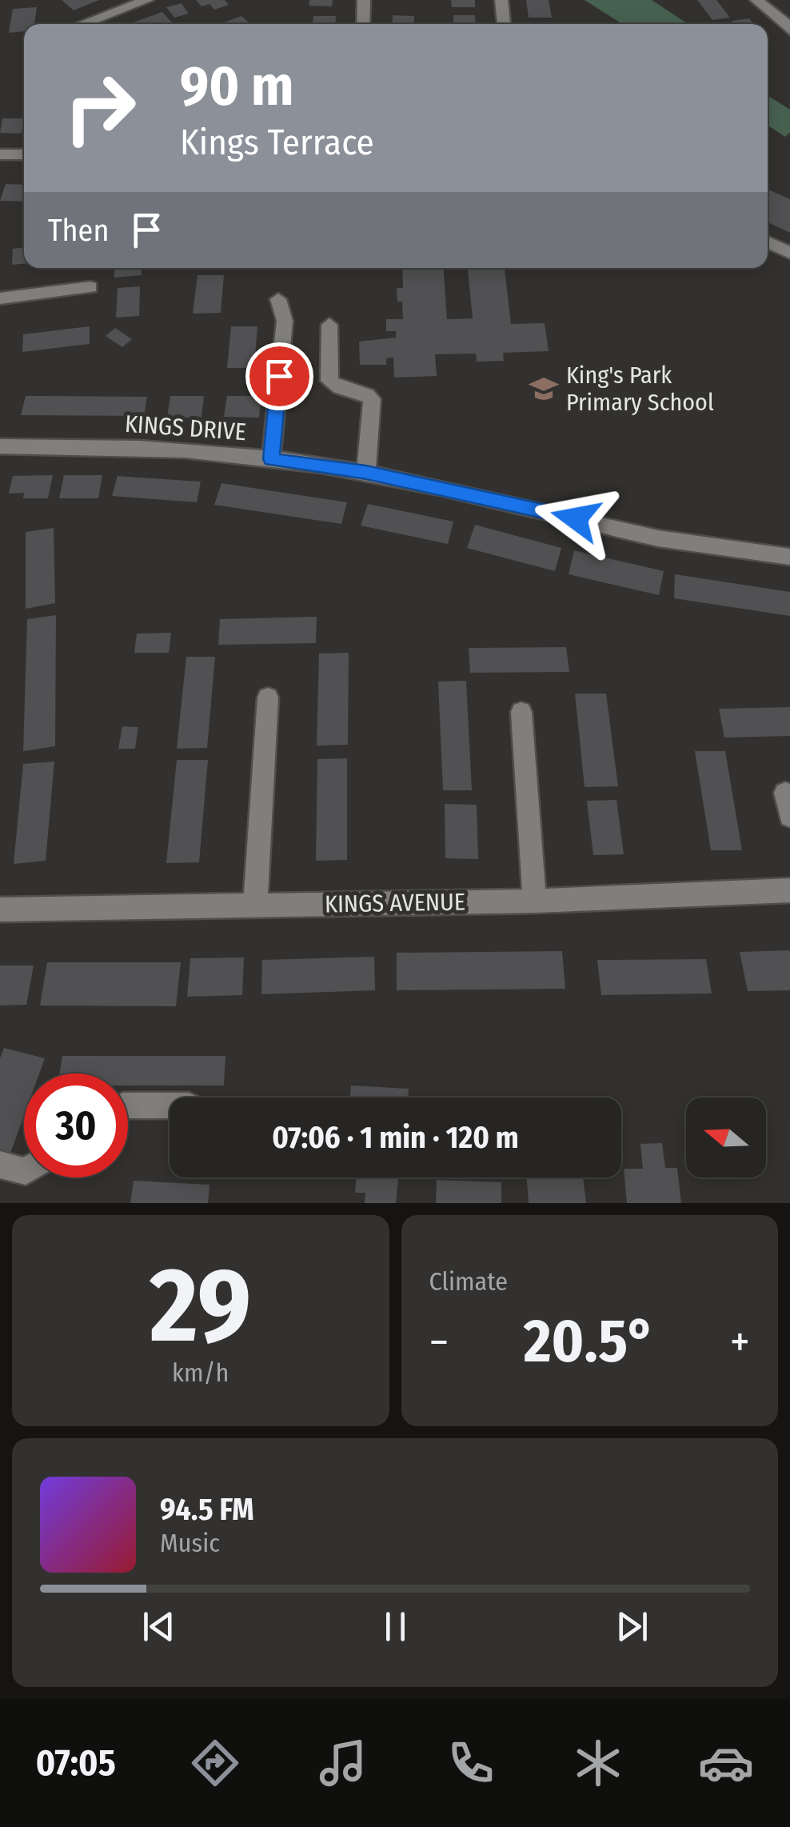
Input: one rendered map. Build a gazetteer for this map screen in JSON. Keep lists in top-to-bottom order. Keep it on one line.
{"streets":{"street":["KINGS DRIVE","KINGS AVENUE"]},"places":{"school or university":["King's Park Primary School"]},"north":"left","page":{"turn":["90 m","Kings Terrace"],"then":"Then","limit":"30","trip":"07:06 · 1 min · 120 m","tile":[["29","km/h"],"Climate"],"heat":["−","20.5°","+"],"song":["94.5 FM","Music"],"tabs":"07:05"}}
